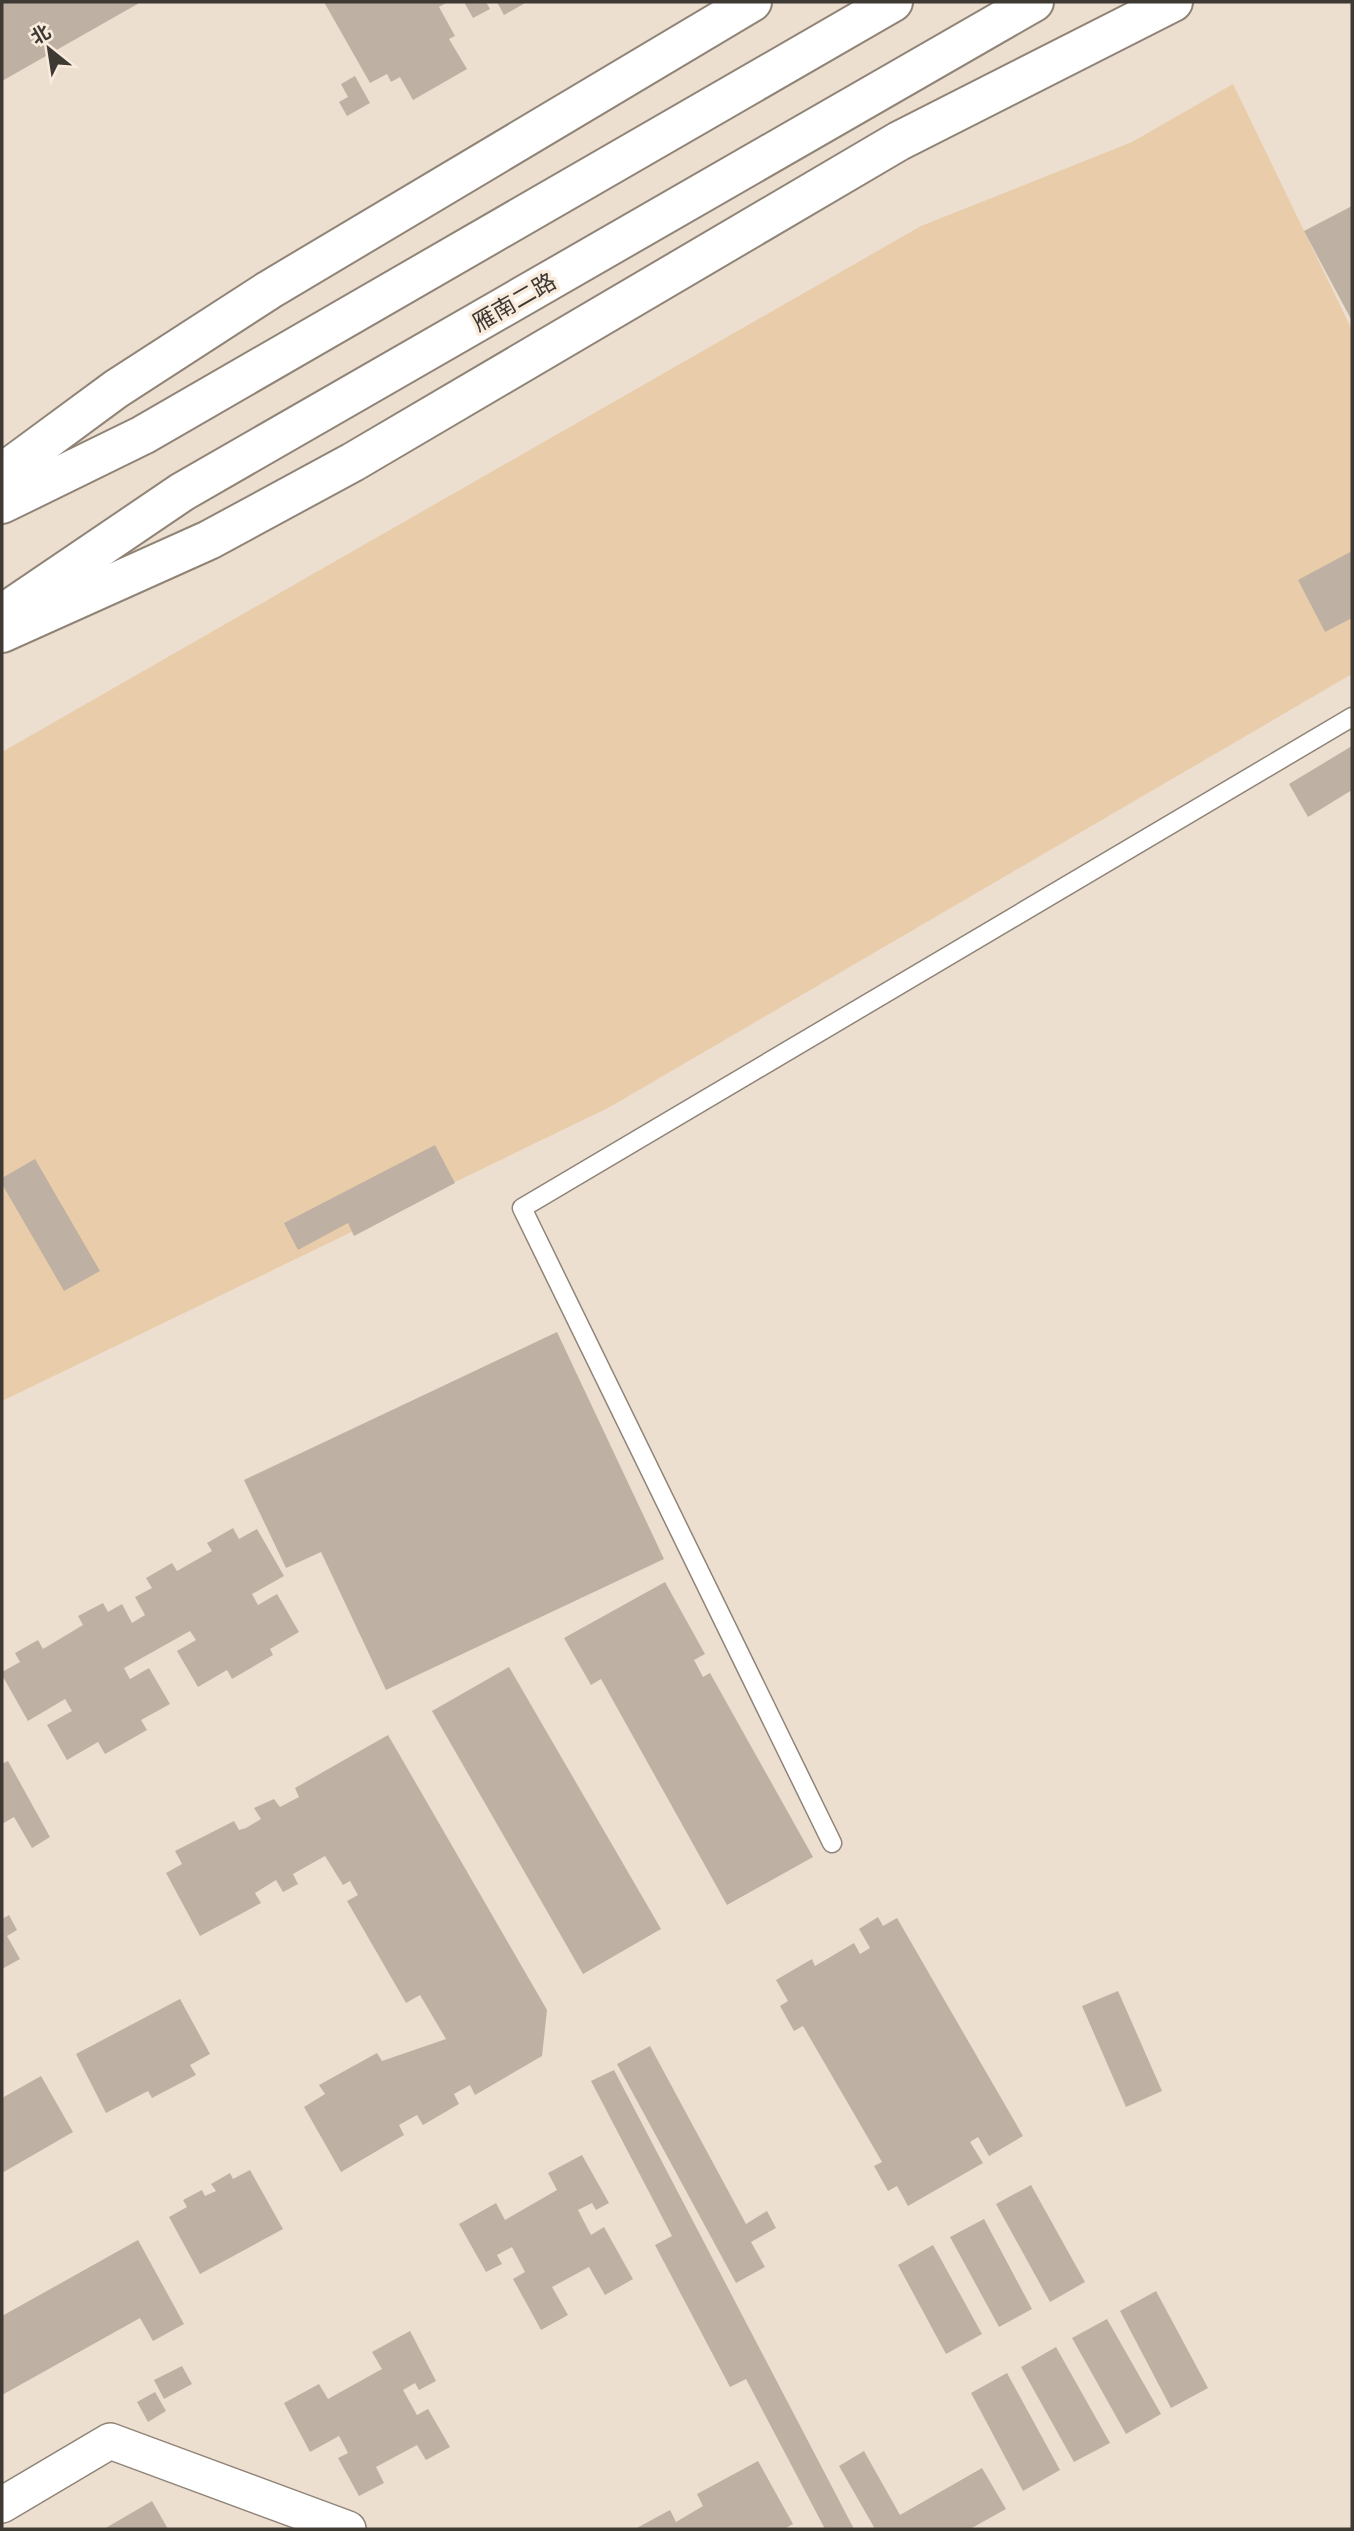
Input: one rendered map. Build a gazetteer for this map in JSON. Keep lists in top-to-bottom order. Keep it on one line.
{"streets":{"main road":["雁南二路"]},"north":"top left"}
